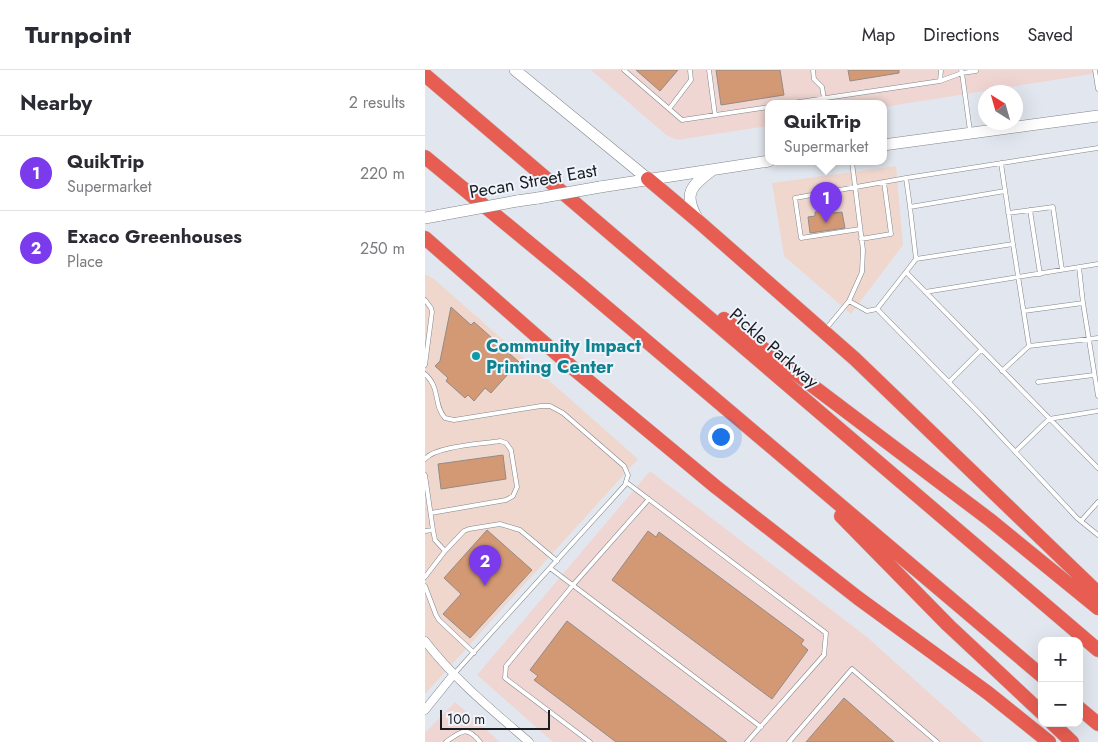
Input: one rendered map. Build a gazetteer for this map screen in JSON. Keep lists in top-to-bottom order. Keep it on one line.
{"streets":{"highway":["Pickle Parkway"],"street":["Pecan Street East"]},"places":["Community Impact Printing Center"],"scale_bar":"100 m","north":"top left","page":{"header":"Turnpoint","nav":["Map","Directions","Saved"],"heading":["Nearby","2 results"],"popup":["QuikTrip","Supermarket"],"list":[{"mark":"1","name":"QuikTrip","note":"Supermarket","value":"220 m"},{"mark":"2","name":"Exaco Greenhouses","note":"Place","value":"250 m"}],"pins":["1","2"],"map_buttons":["+","−"],"scale":"100 m"}}
